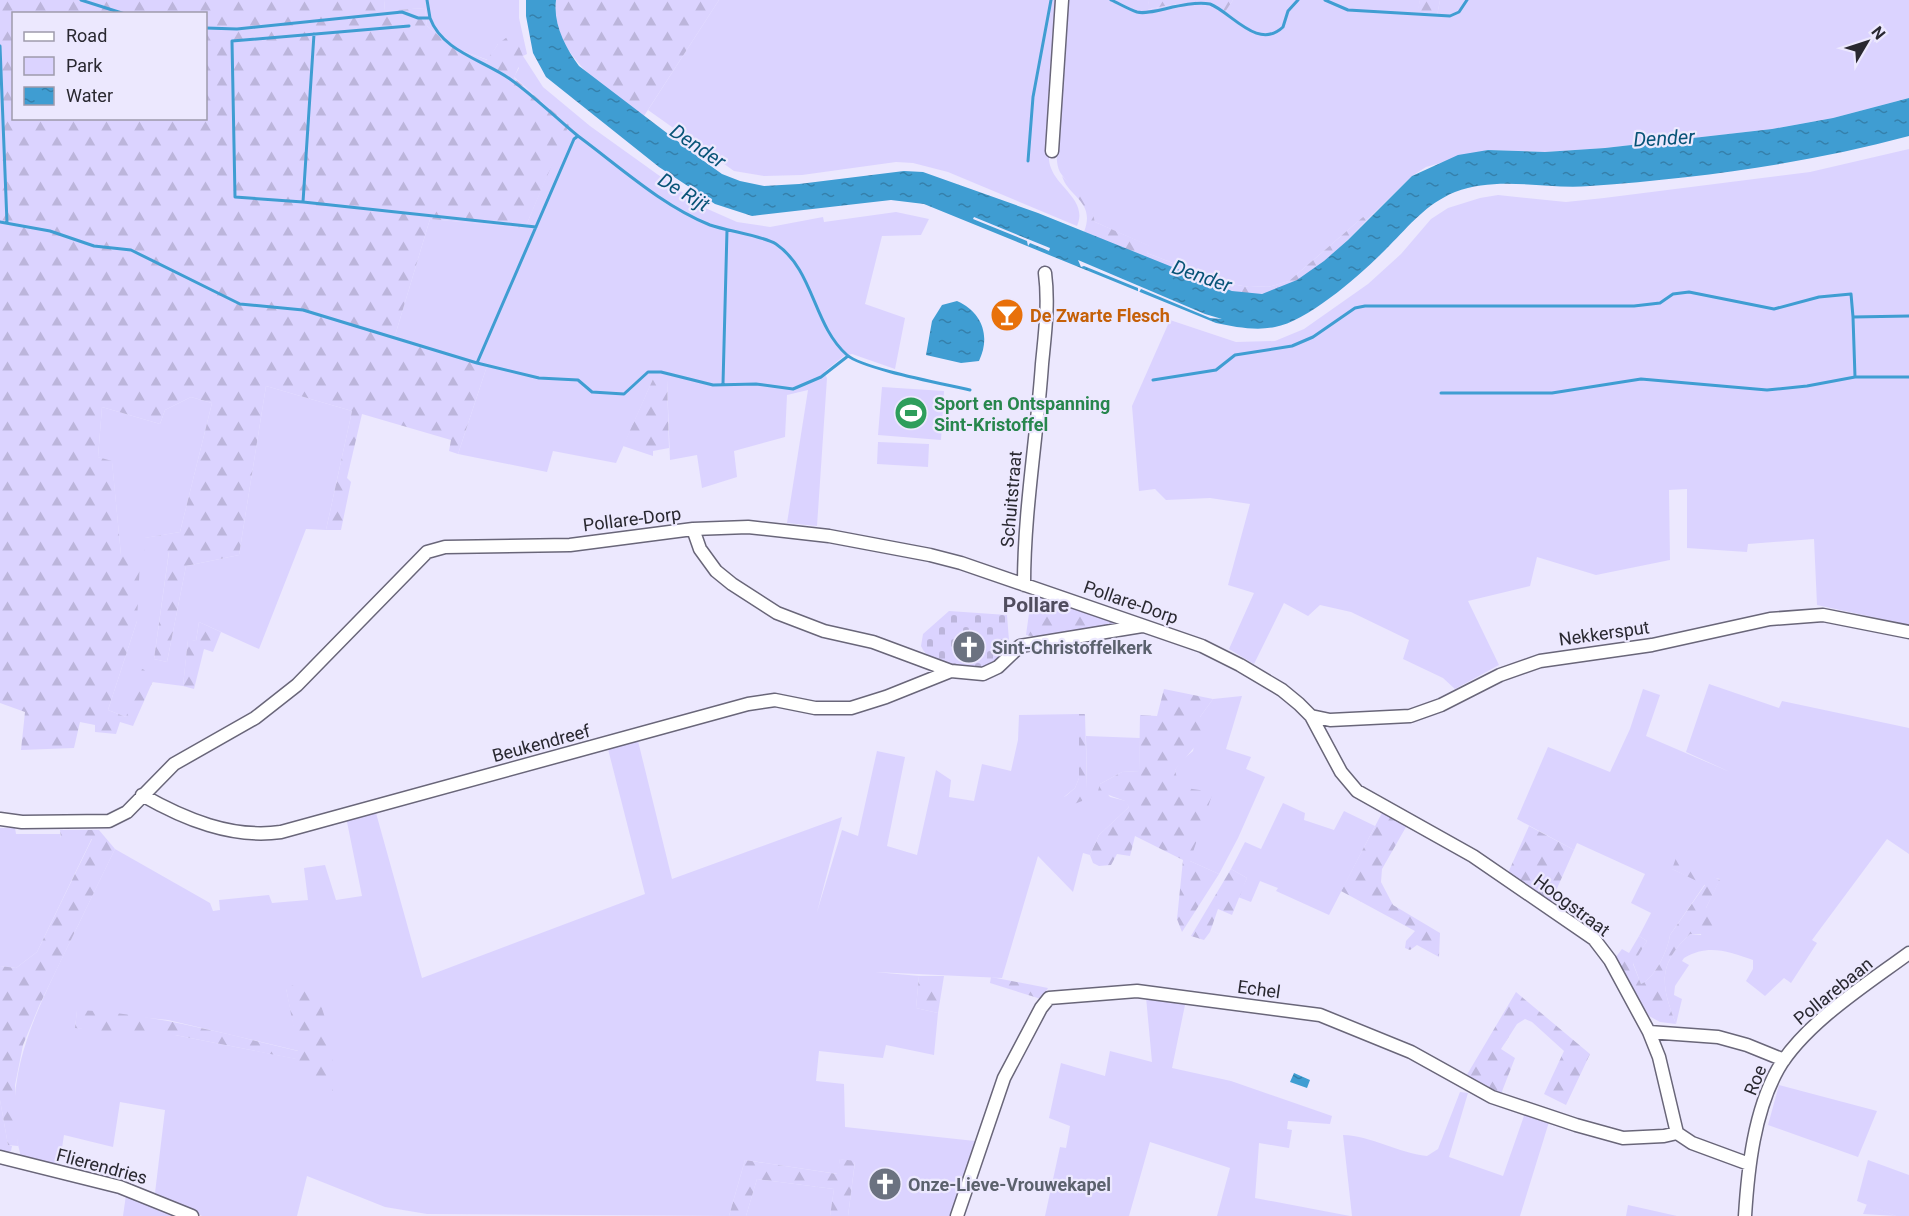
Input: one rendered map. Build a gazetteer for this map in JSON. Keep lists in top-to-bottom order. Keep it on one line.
{"streets":{"street":["Schuitstraat","Pollare-Dorp","Nekkersput","Beukendreef","Hoogstraat","Echel","Pollarebaan","Roe","Flierendries"]},"crossings":[["Schuitstraat","Pollare-Dorp"],["Pollare-Dorp","Nekkersput"],["Pollare-Dorp","Beukendreef"],["Pollare-Dorp","Hoogstraat"],["Nekkersput","Hoogstraat"],["Hoogstraat","Echel"],["Hoogstraat","Roe"],["Pollarebaan","Roe"]],"districts":["Pollare"],"water":["Dender","De Rijt"],"places":{"bar":["De Zwarte Flesch"],"sports":["Sport en Ontspanning Sint-Kristoffel"],"church":["Sint-Christoffelkerk","Onze-Lieve-Vrouwekapel"]},"legend":["Road","Park","Water"],"north":"top right"}
